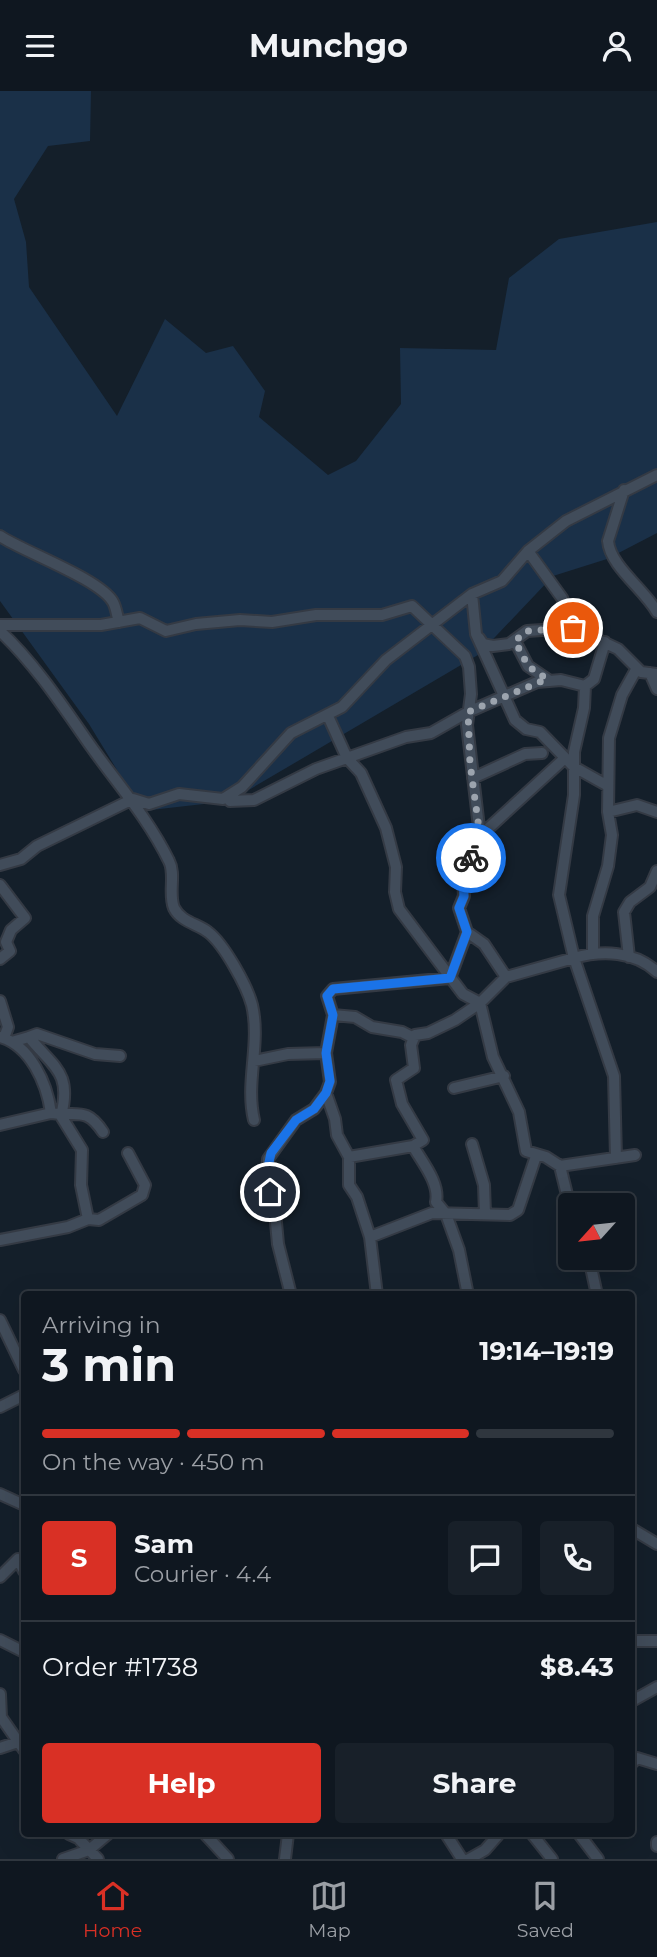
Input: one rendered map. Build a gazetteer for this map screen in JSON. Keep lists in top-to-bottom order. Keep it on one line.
{"north":"bottom left","page":{"header":"Munchgo","heading":["3 min","Arriving in","19:14–19:19"],"panel":["Sam","Courier · 4.4","Order #1738","$8.43"],"bar":"On the way · 450 m","round":"S","buttons":["Help","Share"],"tabs":["Home","Map","Saved"]}}
